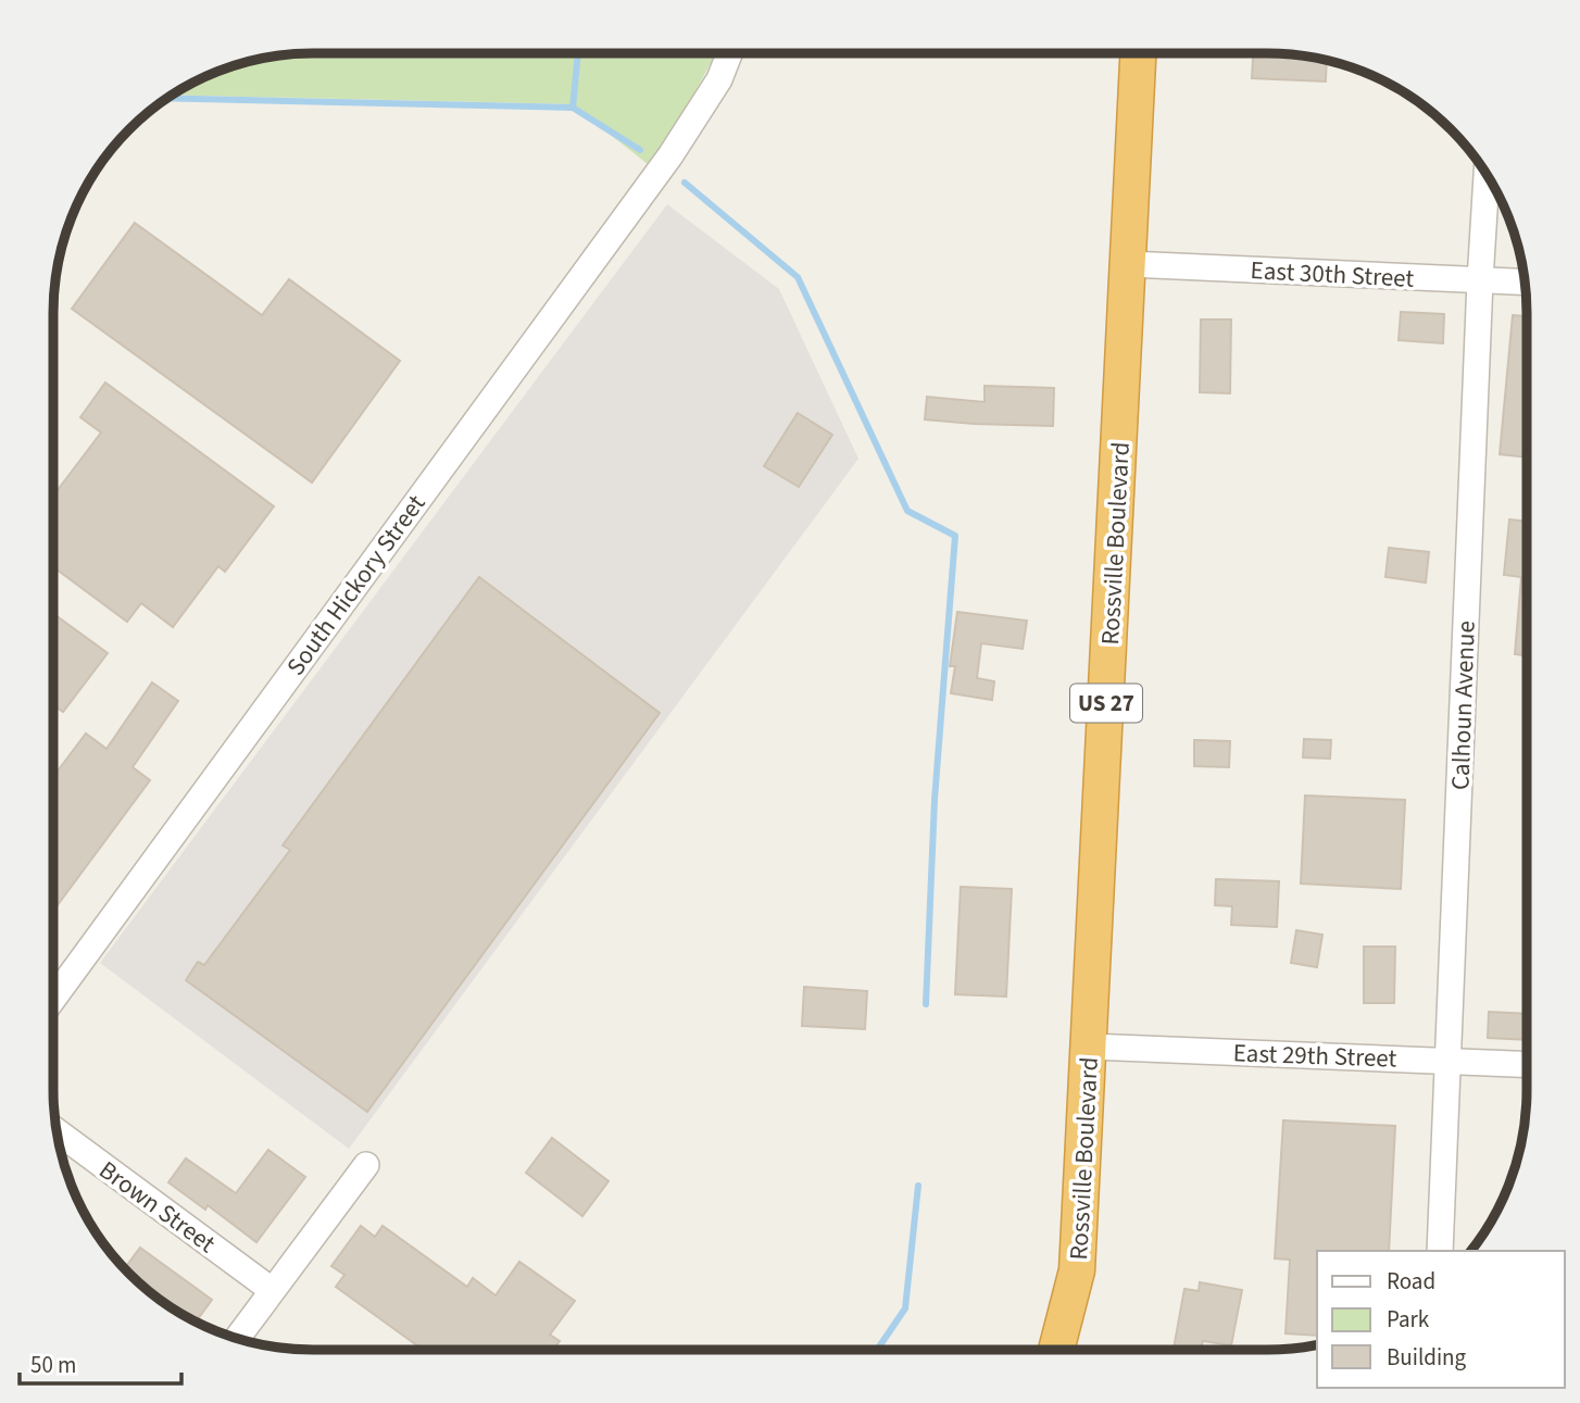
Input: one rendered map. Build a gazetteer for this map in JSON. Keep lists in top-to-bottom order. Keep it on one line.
{"streets":{"highway":["Rossville Boulevard","US 27"],"street":["East 30th Street","South Hickory Street","Calhoun Avenue","East 29th Street","Brown Street"]},"crossings":[["East 30th Street","Rossville Boulevard"],["East 30th Street","Calhoun Avenue"],["Rossville Boulevard","East 29th Street"],["Calhoun Avenue","East 29th Street"]],"legend":["Road","Park","Building"],"scale_bar":"50 m"}
